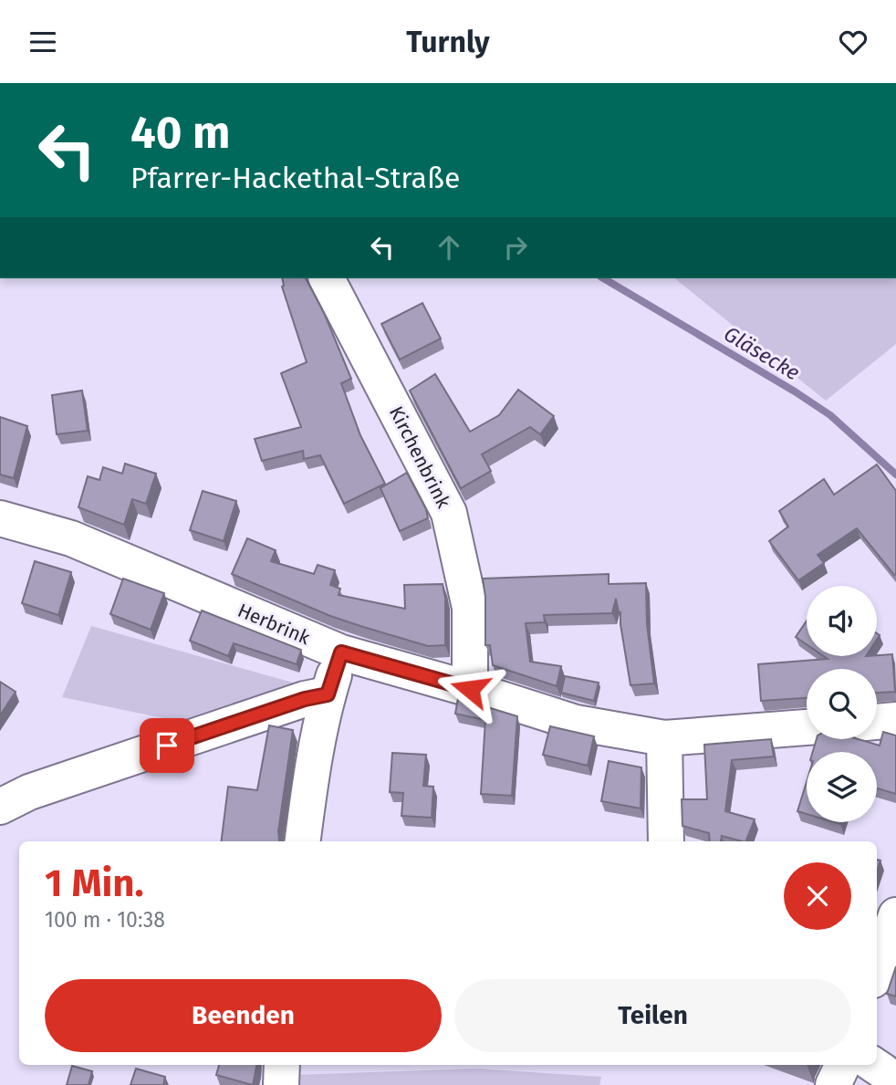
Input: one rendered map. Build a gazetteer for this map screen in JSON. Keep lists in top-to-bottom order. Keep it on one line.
{"streets":{"street":["Kirchenbrink","Herbrink"]},"crossings":[["Kirchenbrink","Herbrink"]],"water":["Gläsecke"],"page":{"header":"Turnly","turn":["40 m","Pfarrer-Hackethal-Straße"],"heading":["1 Min.","100 m · 10:38"],"buttons":["Beenden","Teilen"]}}
